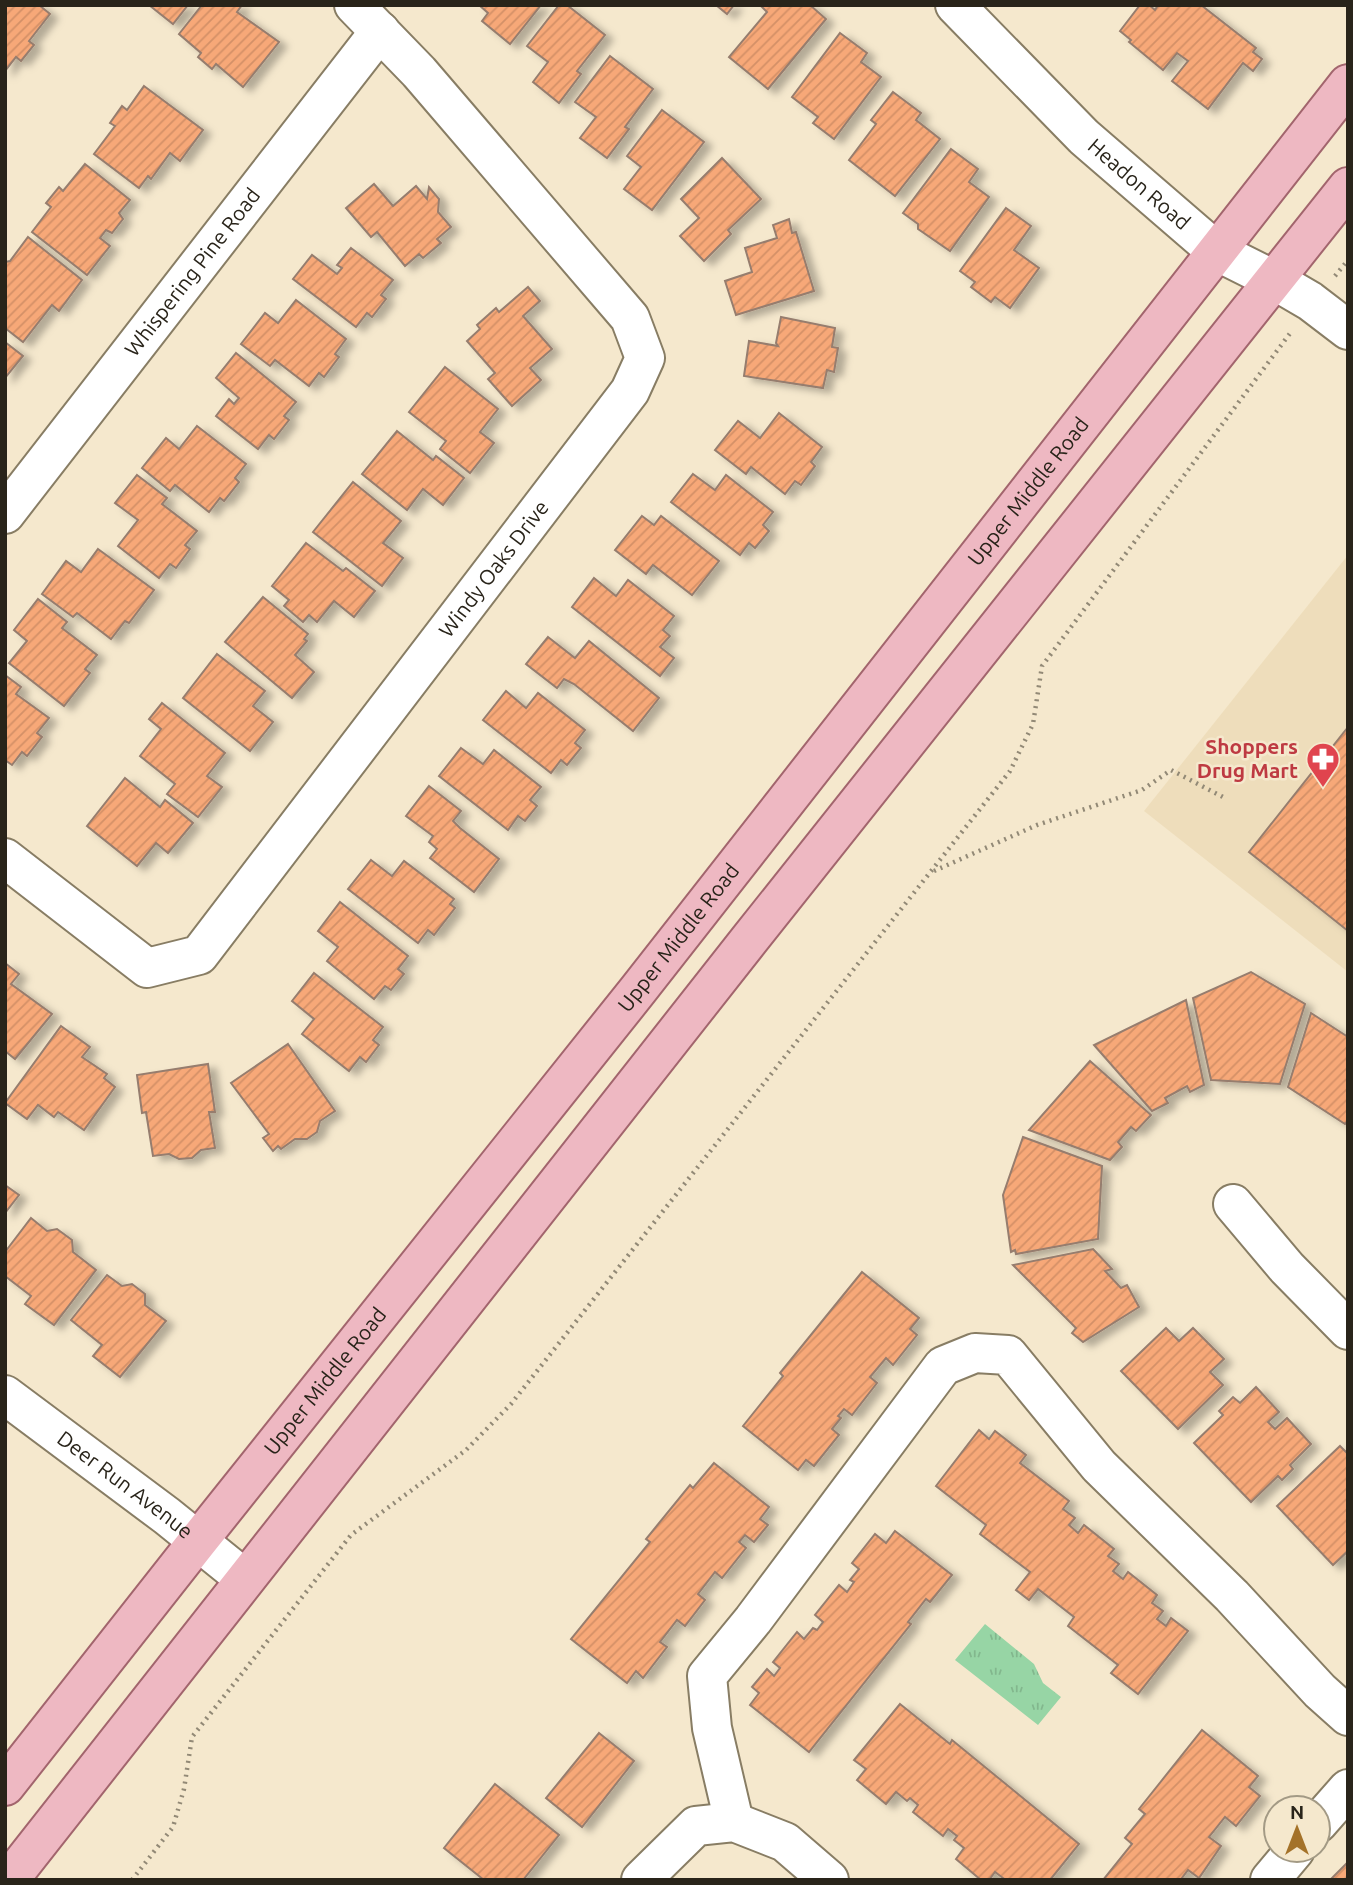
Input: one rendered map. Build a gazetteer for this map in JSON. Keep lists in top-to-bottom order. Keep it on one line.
{"streets":{"main road":["Upper Middle Road"],"street":["Headon Road","Whispering Pine Road","Windy Oaks Drive","Deer Run Avenue"]},"crossings":[["Headon Road","Upper Middle Road"],["Whispering Pine Road","Windy Oaks Drive"],["Upper Middle Road","Deer Run Avenue"]],"places":{"pharmacy":["Shoppers Drug Mart"]},"north":"top"}
